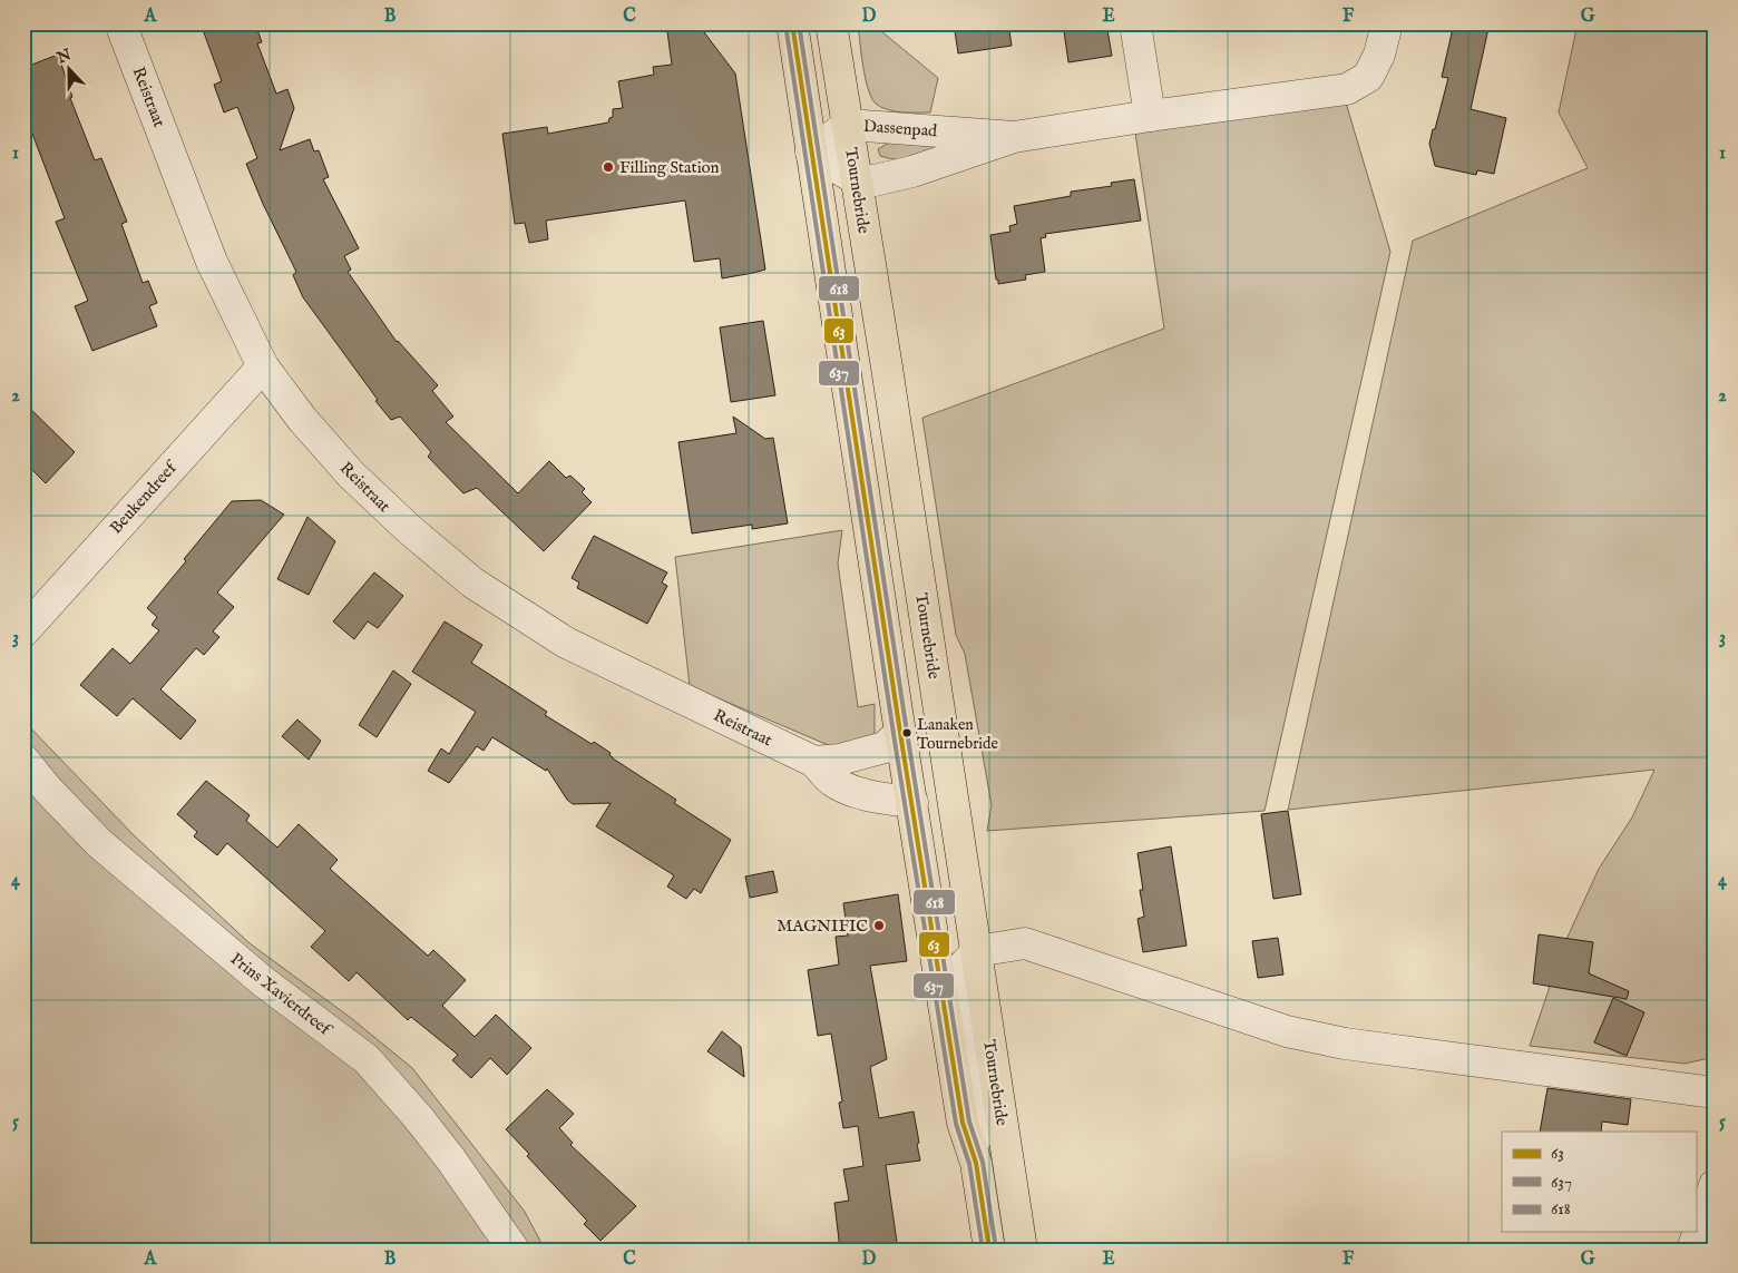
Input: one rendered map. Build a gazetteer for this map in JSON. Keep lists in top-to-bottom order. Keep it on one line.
{"streets":{"main road":["Tournebride"],"street":["Reistraat","Dassenpad","Beukendreef","Prins Xavierdreef"]},"crossings":[["Reistraat","Beukendreef"],["Dassenpad","Tournebride"]],"places":["Filling Station","Lanaken Tournebride","MAGNIFIC"],"lines":["transit line 63","transit line 618","transit line 637"],"legend":["63","637","618"],"north":"top","grid":{"columns":["A","B","C","D","E","F","G"],"rows":["1","2","3","4","5"]}}
